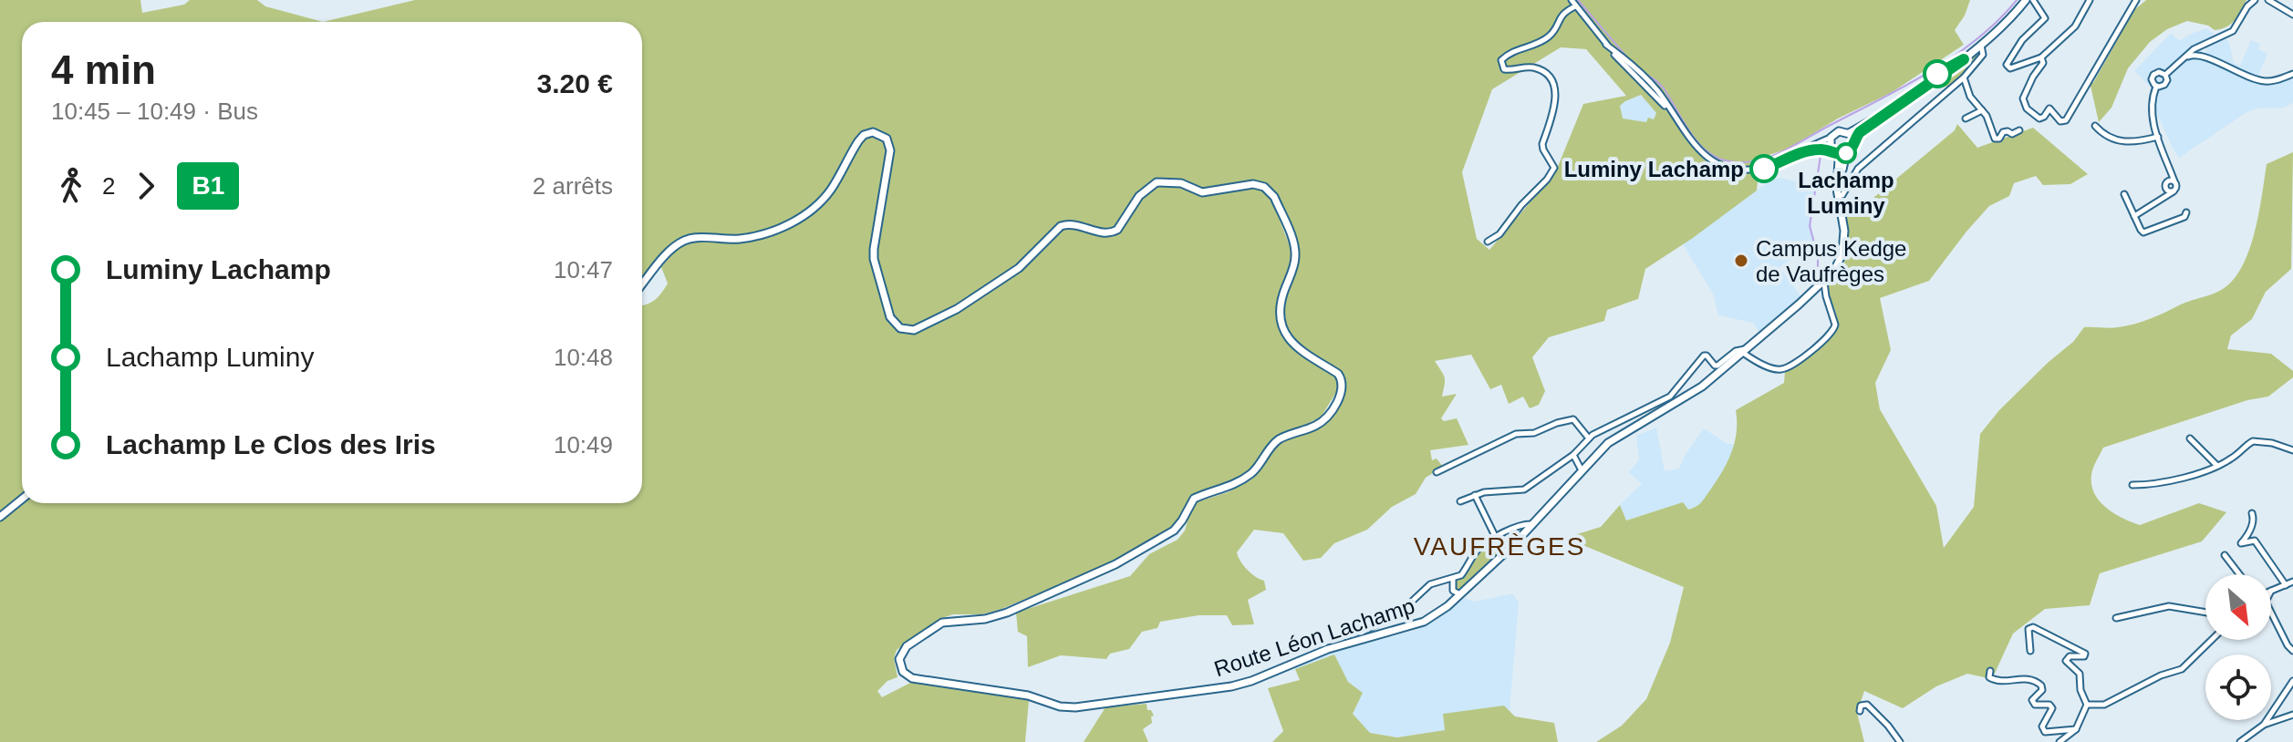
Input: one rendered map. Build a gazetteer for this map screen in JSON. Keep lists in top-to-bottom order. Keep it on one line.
{"streets":{"main road":["Route Léon Lachamp"]},"districts":["VAUFRÈGES"],"places":["Lachamp Luminy","Luminy Lachamp","Campus Kedge de Vaufrèges"],"lines":["bus line B1"],"north":"bottom right","page":{"heading":["4 min","10:45 – 10:49 · Bus","3.20 €"],"legs":["2","B1","2 arrêts"],"list":[{"name":"Luminy Lachamp","value":"10:47"},{"name":"Lachamp Luminy","value":"10:48"},{"name":"Lachamp Le Clos des Iris","value":"10:49"}]}}
